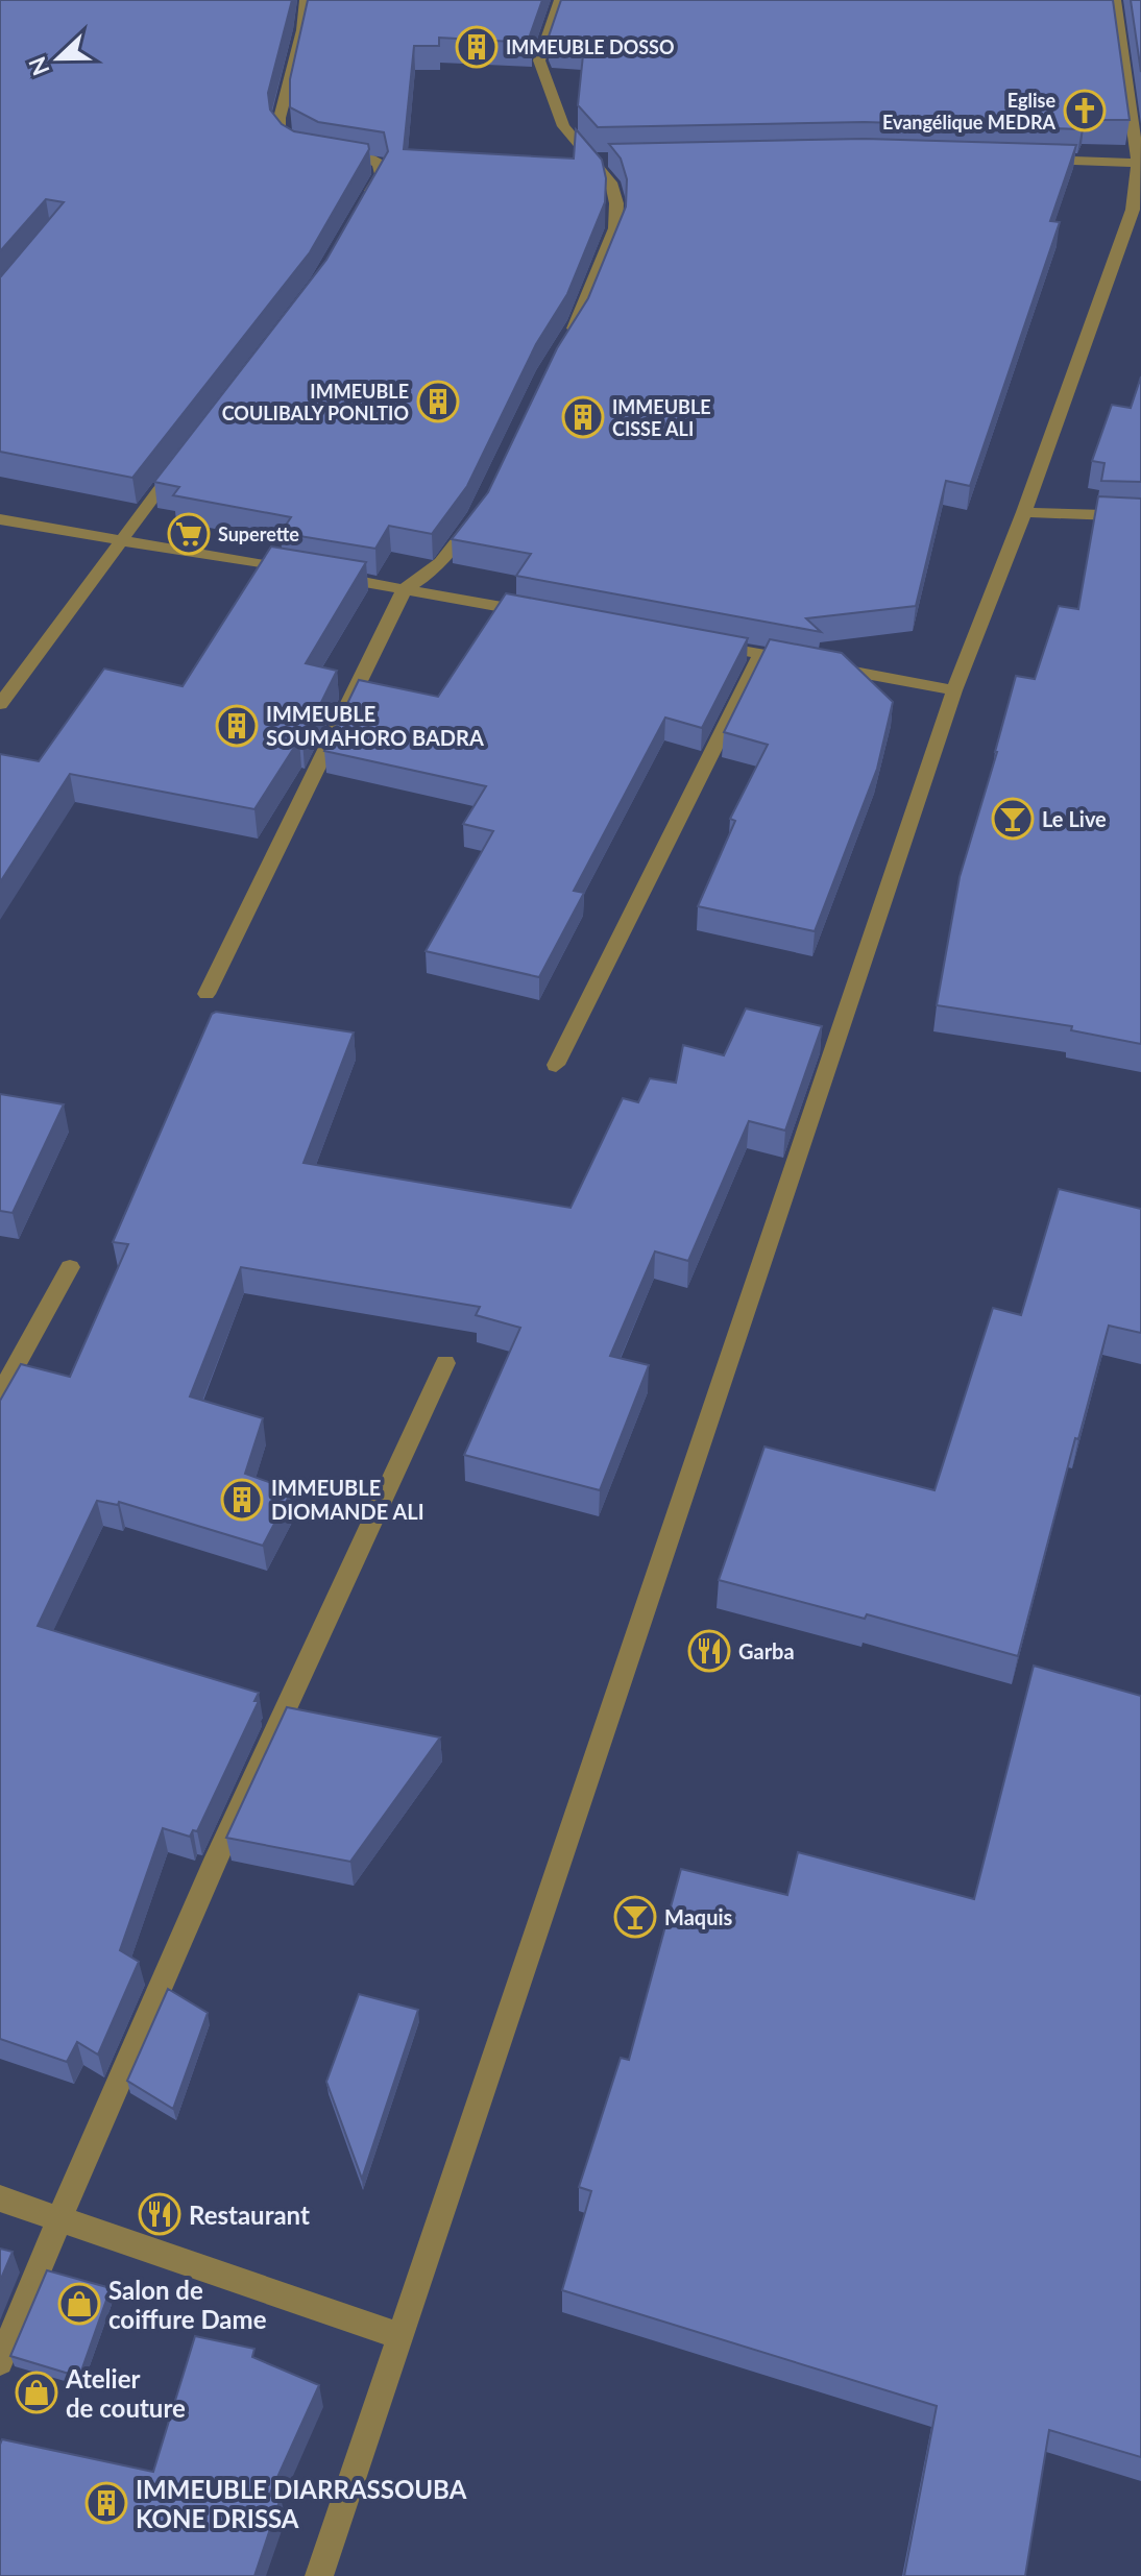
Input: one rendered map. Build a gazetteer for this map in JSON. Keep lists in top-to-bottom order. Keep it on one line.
{"places":{"building":["IMMEUBLE DOSSO","IMMEUBLE COULIBALY PONLTIO","IMMEUBLE CISSE ALI","IMMEUBLE SOUMAHORO BADRA","IMMEUBLE DIOMANDE ALI","IMMEUBLE DIARRASSOUBA KONE DRISSA"],"church":["Eglise Evangélique MEDRA"],"supermarket":["Superette"],"bar":["Le Live","Maquis"],"restaurant":["Garba","Restaurant"],"shop":["Salon de coiffure Dame","Atelier de couture"]},"north":"left"}
